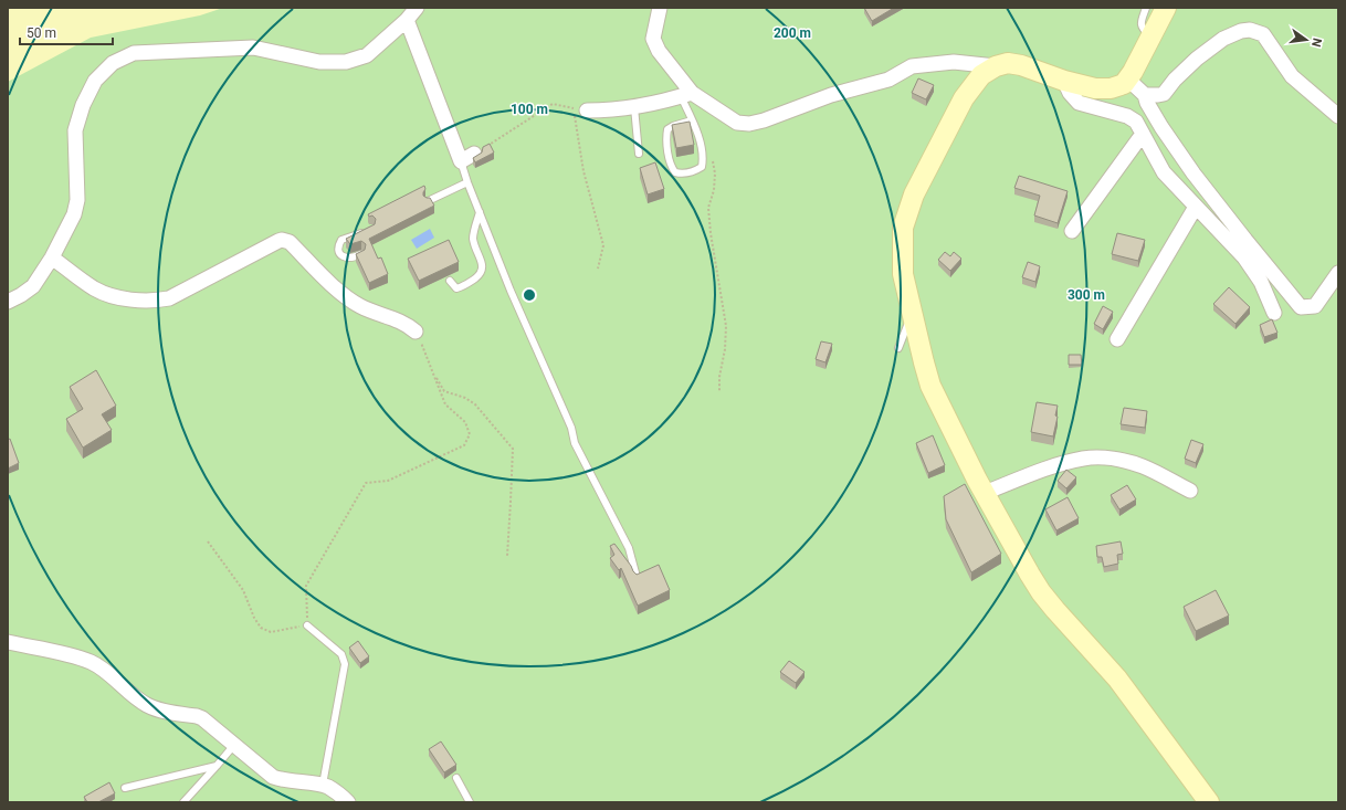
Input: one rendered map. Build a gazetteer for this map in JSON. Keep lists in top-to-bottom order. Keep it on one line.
{"scale_bar":"50 m","north":"right","rings":["200 m","100 m","300 m"]}
